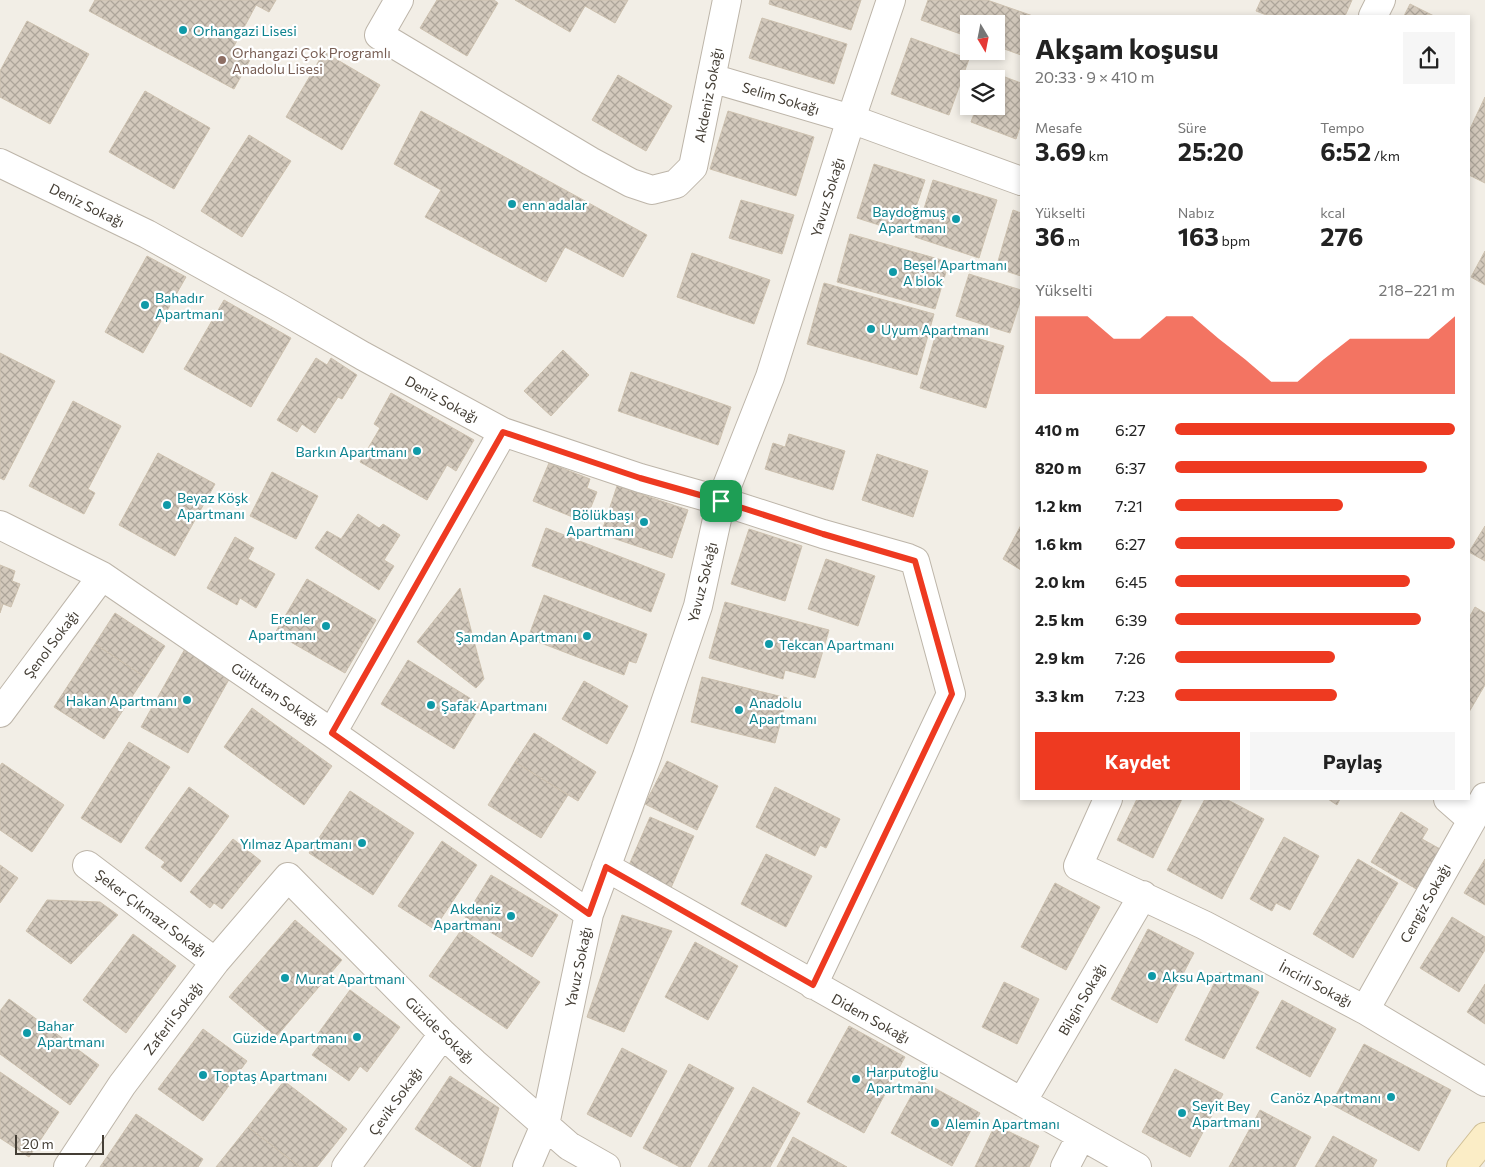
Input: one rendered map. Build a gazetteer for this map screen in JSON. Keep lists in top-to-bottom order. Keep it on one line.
{"streets":{"street":["Akdeniz Sokağı","Selim Sokağı","Yavuz Sokağı","Deniz Sokağı","Şenol Sokağı","Gültutan Sokağı","Cengiz Sokağı","Şeker Çıkmazı Sokağı","İncirli Sokağı","Bilgin Sokağı","Zaferli Sokağı","Didem Sokağı","Güzide Sokağı","Çevik Sokağı"]},"crossings":[["Akdeniz Sokağı","Selim Sokağı"],["Selim Sokağı","Yavuz Sokağı"],["Yavuz Sokağı","Deniz Sokağı"],["Yavuz Sokağı","Gültutan Sokağı"],["Yavuz Sokağı","Didem Sokağı"],["Yavuz Sokağı","Güzide Sokağı"],["Deniz Sokağı","Didem Sokağı"],["Şenol Sokağı","Gültutan Sokağı"],["Cengiz Sokağı","İncirli Sokağı"],["Şeker Çıkmazı Sokağı","Zaferli Sokağı"],["İncirli Sokağı","Bilgin Sokağı"],["Bilgin Sokağı","Didem Sokağı"],["Zaferli Sokağı","Güzide Sokağı"],["Güzide Sokağı","Çevik Sokağı"]],"places":["Orhangazi Lisesi","Orhangazi Çok Programlı Anadolu Lisesi","enn adalar","Baydoğmuş Apartmanı","Beşel Apartmanı A blok","Bahadır Apartmanı","Uyum Apartmanı","Barkın Apartmanı","Beyaz Köşk Apartmanı","Bölükbaşı Apartmanı","Erenler Apartmanı","Şamdan Apartmanı","Tekcan Apartmanı","Hakan Apartmanı","Şafak Apartmanı","Anadolu Apartmanı","Yılmaz Apartmanı","Akdeniz Apartmanı","Aksu Apartmanı","Murat Apartmanı","Bahar Apartmanı","Güzide Apartmanı","Toptaş Apartmanı","Harputoğlu Apartmanı","Canöz Apartmanı","Seyit Bey Apartmanı","Alemin Apartmanı"],"scale_bar":"20 m","north":"bottom","page":{"heading":["Akşam koşusu","20:33 · 9 × 410 m"],"stats":[["Mesafe","3.69 km"],["Süre","25:20"],["Tempo","6:52 /km"],["Yükselti","36 m"],["Nabız","163 bpm"],["kcal","276"]],"chart":["Yükselti","218–221 m"],"list":[{"name":"410 m","note":"6:27"},{"name":"820 m","note":"6:37"},{"name":"1.2 km","note":"7:21"},{"name":"1.6 km","note":"6:27"},{"name":"2.0 km","note":"6:45"},{"name":"2.5 km","note":"6:39"},{"name":"2.9 km","note":"7:26"},{"name":"3.3 km","note":"7:23"}],"buttons":["Kaydet","Paylaş"],"scale":"20 m"}}
